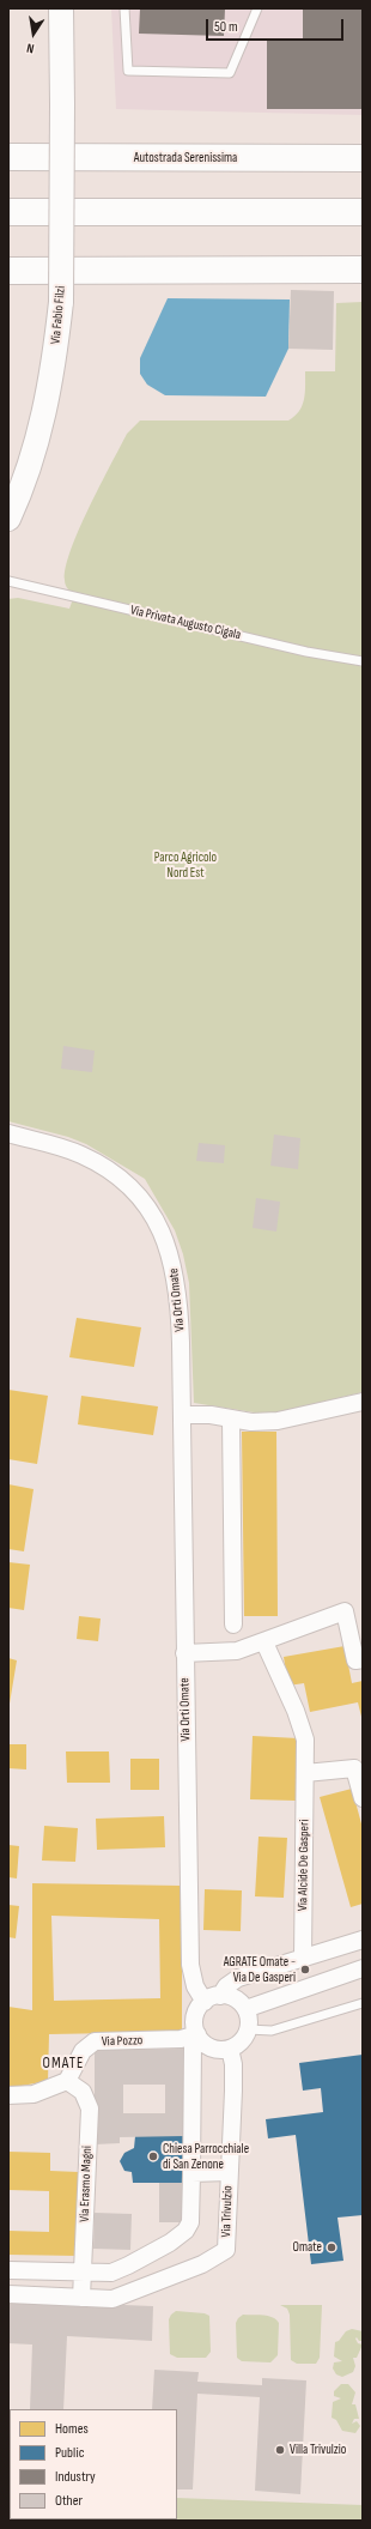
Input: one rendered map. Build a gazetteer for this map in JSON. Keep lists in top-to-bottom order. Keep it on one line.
{"streets":{"highway":["Autostrada Serenissima"],"street":["Via Fabio Filzi","Via Orti Omate","Via Alcide De Gasperi","Via Pozzo","Via Erasmo Magni","Via Trivulzio"],"lane":["Via Privata Augusto Cigala"]},"crossings":[["Via Orti Omate","Via Pozzo"],["Via Orti Omate","Via Trivulzio"],["Via Pozzo","Via Erasmo Magni"],["Via Pozzo","Via Trivulzio"],["Via Erasmo Magni","Via Trivulzio"]],"districts":["OMATE"],"parks":["Parco Agricolo Nord Est"],"places":["AGRATE Omate - Via De Gasperi","Chiesa Parrocchiale di San Zenone","Omate","Villa Trivulzio"],"legend":["Homes","Public","Industry","Other"],"scale_bar":"50 m","north":"bottom"}
